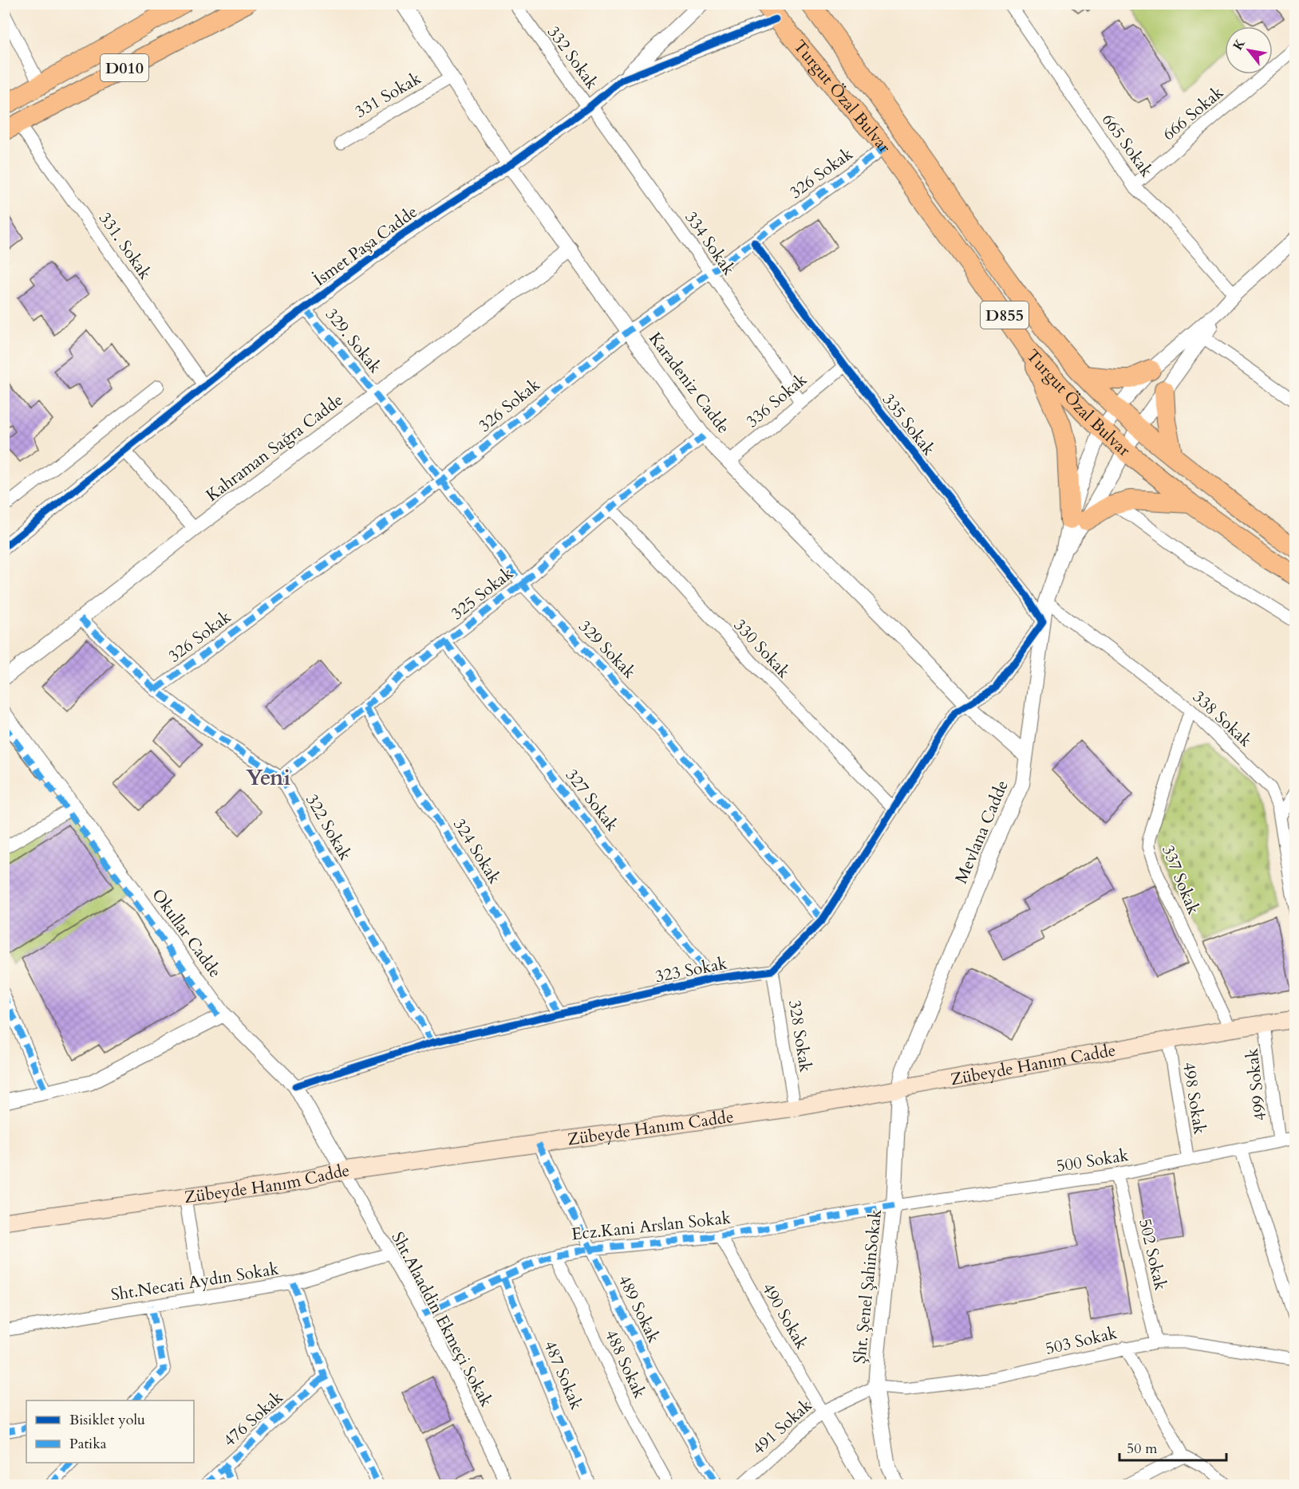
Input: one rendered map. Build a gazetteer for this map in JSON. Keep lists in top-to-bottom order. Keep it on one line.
{"streets":{"highway":["D010","Turgut Özal Bulvar","D855"],"main road":["Zübeyde Hanım Cadde"],"street":["332 Sokak","331 Sokak","666 Sokak","665 Sokak","326 Sokak","334 Sokak","331. Sokak","İsmet Paşa Cadde","329. Sokak","Karadeniz Cadde","336 Sokak","335 Sokak","Kahraman Sağra Cadde","325 Sokak","330 Sokak","329 Sokak","338 Sokak","327 Sokak","322 Sokak","Mevlana Cadde","324 Sokak","337 Sokak","Okullar Cadde","323 Sokak","328 Sokak","499 Sokak","498 Sokak","500 Sokak","Ecz.Kani Arslan Sokak","502 Sokak","Sht.Necati Aydın Sokak","Şht. Şenel ŞahinSokak","489 Sokak","490 Sokak","Sht.Alaaddin Ekmeçi Sokak","503 Sokak","488 Sokak","487 Sokak","476 Sokak","491 Sokak"]},"crossings":[["332 Sokak","334 Sokak"],["332 Sokak","İsmet Paşa Cadde"],["D010","331. Sokak"],["331 Sokak","Karadeniz Cadde"],["Turgut Özal Bulvar","326 Sokak"],["Turgut Özal Bulvar","İsmet Paşa Cadde"],["Turgut Özal Bulvar","Mevlana Cadde"],["666 Sokak","665 Sokak"],["326 Sokak","334 Sokak"],["326 Sokak","Karadeniz Cadde"],["326 Sokak","335 Sokak"],["326 Sokak","329 Sokak"],["326 Sokak","322 Sokak"],["334 Sokak","İsmet Paşa Cadde"],["334 Sokak","336 Sokak"],["331. Sokak","İsmet Paşa Cadde"],["İsmet Paşa Cadde","329. Sokak"],["İsmet Paşa Cadde","Karadeniz Cadde"],["329. Sokak","Kahraman Sağra Cadde"],["329. Sokak","329 Sokak"],["Karadeniz Cadde","336 Sokak"],["Karadeniz Cadde","Kahraman Sağra Cadde"],["Karadeniz Cadde","325 Sokak"],["Karadeniz Cadde","Mevlana Cadde"],["336 Sokak","335 Sokak"],["335 Sokak","Mevlana Cadde"],["Kahraman Sağra Cadde","329 Sokak"],["Kahraman Sağra Cadde","322 Sokak"],["325 Sokak","330 Sokak"],["325 Sokak","329 Sokak"],["325 Sokak","327 Sokak"],["325 Sokak","322 Sokak"],["325 Sokak","324 Sokak"],["338 Sokak","Mevlana Cadde"],["338 Sokak","337 Sokak"],["327 Sokak","323 Sokak"],["322 Sokak","323 Sokak"],["Mevlana Cadde","Zübeyde Hanım Cadde"],["Mevlana Cadde","Şht. Şenel ŞahinSokak"],["324 Sokak","323 Sokak"],["337 Sokak","Zübeyde Hanım Cadde"],["Okullar Cadde","323 Sokak"],["Okullar Cadde","Zübeyde Hanım Cadde"],["Okullar Cadde","Sht.Alaaddin Ekmeçi Sokak"],["323 Sokak","328 Sokak"],["328 Sokak","Zübeyde Hanım Cadde"],["Zübeyde Hanım Cadde","499 Sokak"],["Zübeyde Hanım Cadde","498 Sokak"],["Zübeyde Hanım Cadde","Şht. Şenel ŞahinSokak"],["Zübeyde Hanım Cadde","489 Sokak"],["Zübeyde Hanım Cadde","Sht.Alaaddin Ekmeçi Sokak"],["499 Sokak","500 Sokak"],["498 Sokak","500 Sokak"],["500 Sokak","Ecz.Kani Arslan Sokak"],["500 Sokak","502 Sokak"],["500 Sokak","Şht. Şenel ŞahinSokak"],["Ecz.Kani Arslan Sokak","Şht. Şenel ŞahinSokak"],["Ecz.Kani Arslan Sokak","489 Sokak"],["Ecz.Kani Arslan Sokak","490 Sokak"],["Ecz.Kani Arslan Sokak","Sht.Alaaddin Ekmeçi Sokak"],["Ecz.Kani Arslan Sokak","488 Sokak"],["Ecz.Kani Arslan Sokak","487 Sokak"],["502 Sokak","503 Sokak"],["Sht.Necati Aydın Sokak","Sht.Alaaddin Ekmeçi Sokak"],["Şht. Şenel ŞahinSokak","503 Sokak"],["Şht. Şenel ŞahinSokak","491 Sokak"],["490 Sokak","491 Sokak"],["503 Sokak","491 Sokak"]],"districts":["Yeni"],"legend":["Bisiklet yolu","Patika"],"scale_bar":"50 m","north":"top left"}
